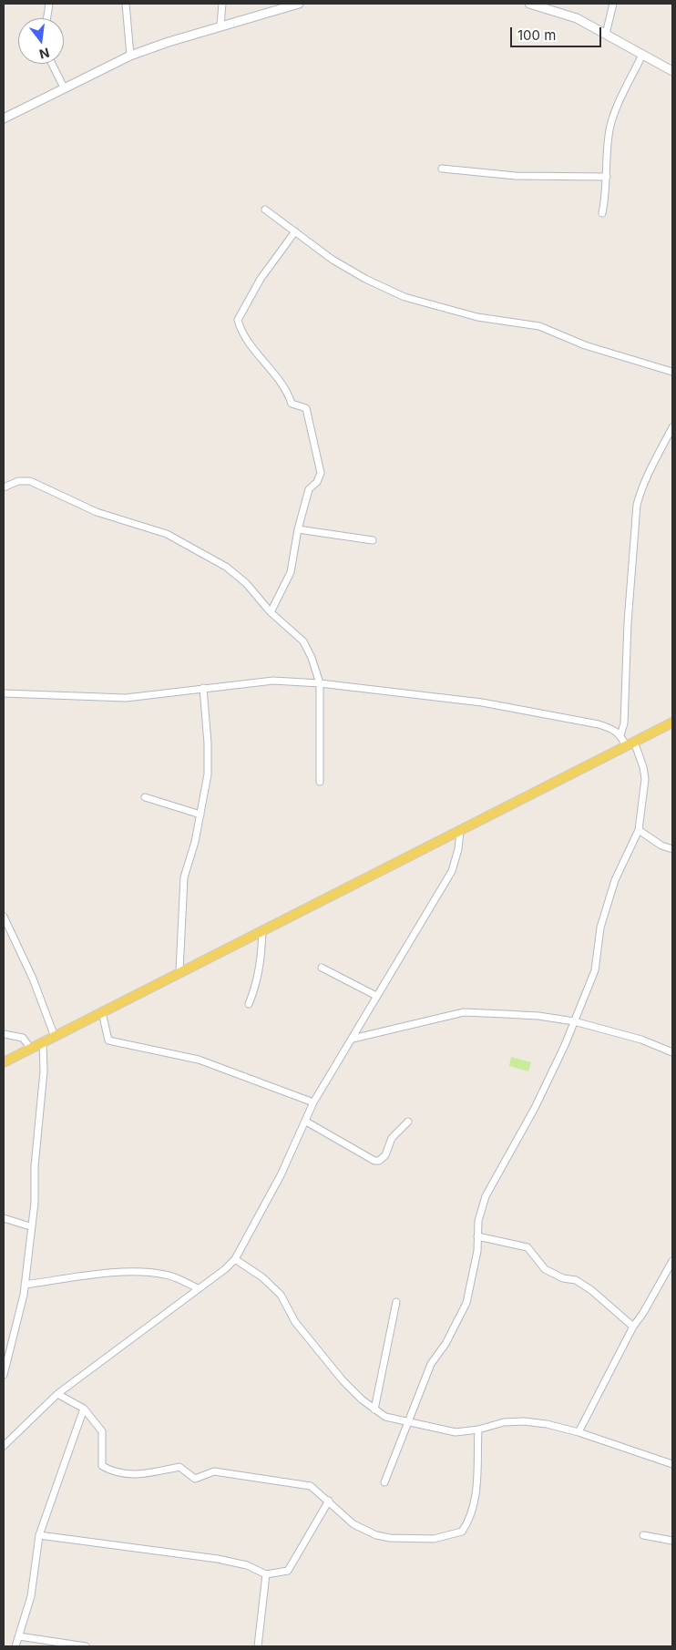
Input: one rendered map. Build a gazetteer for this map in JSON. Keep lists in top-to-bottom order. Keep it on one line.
{"scale_bar":"100 m","north":"bottom"}
